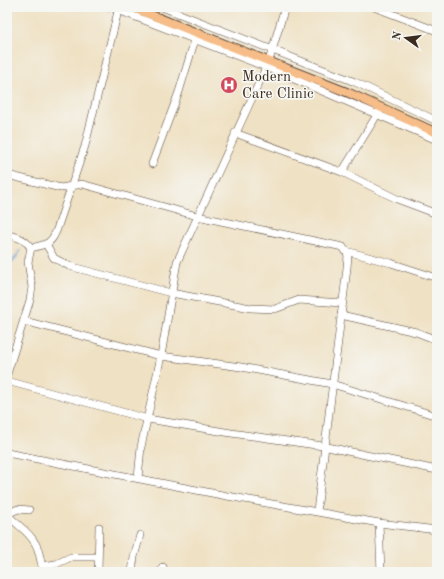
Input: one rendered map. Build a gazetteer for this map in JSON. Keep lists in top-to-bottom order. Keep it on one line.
{"places":{"hospital":["Modern Care Clinic"]},"north":"left"}
